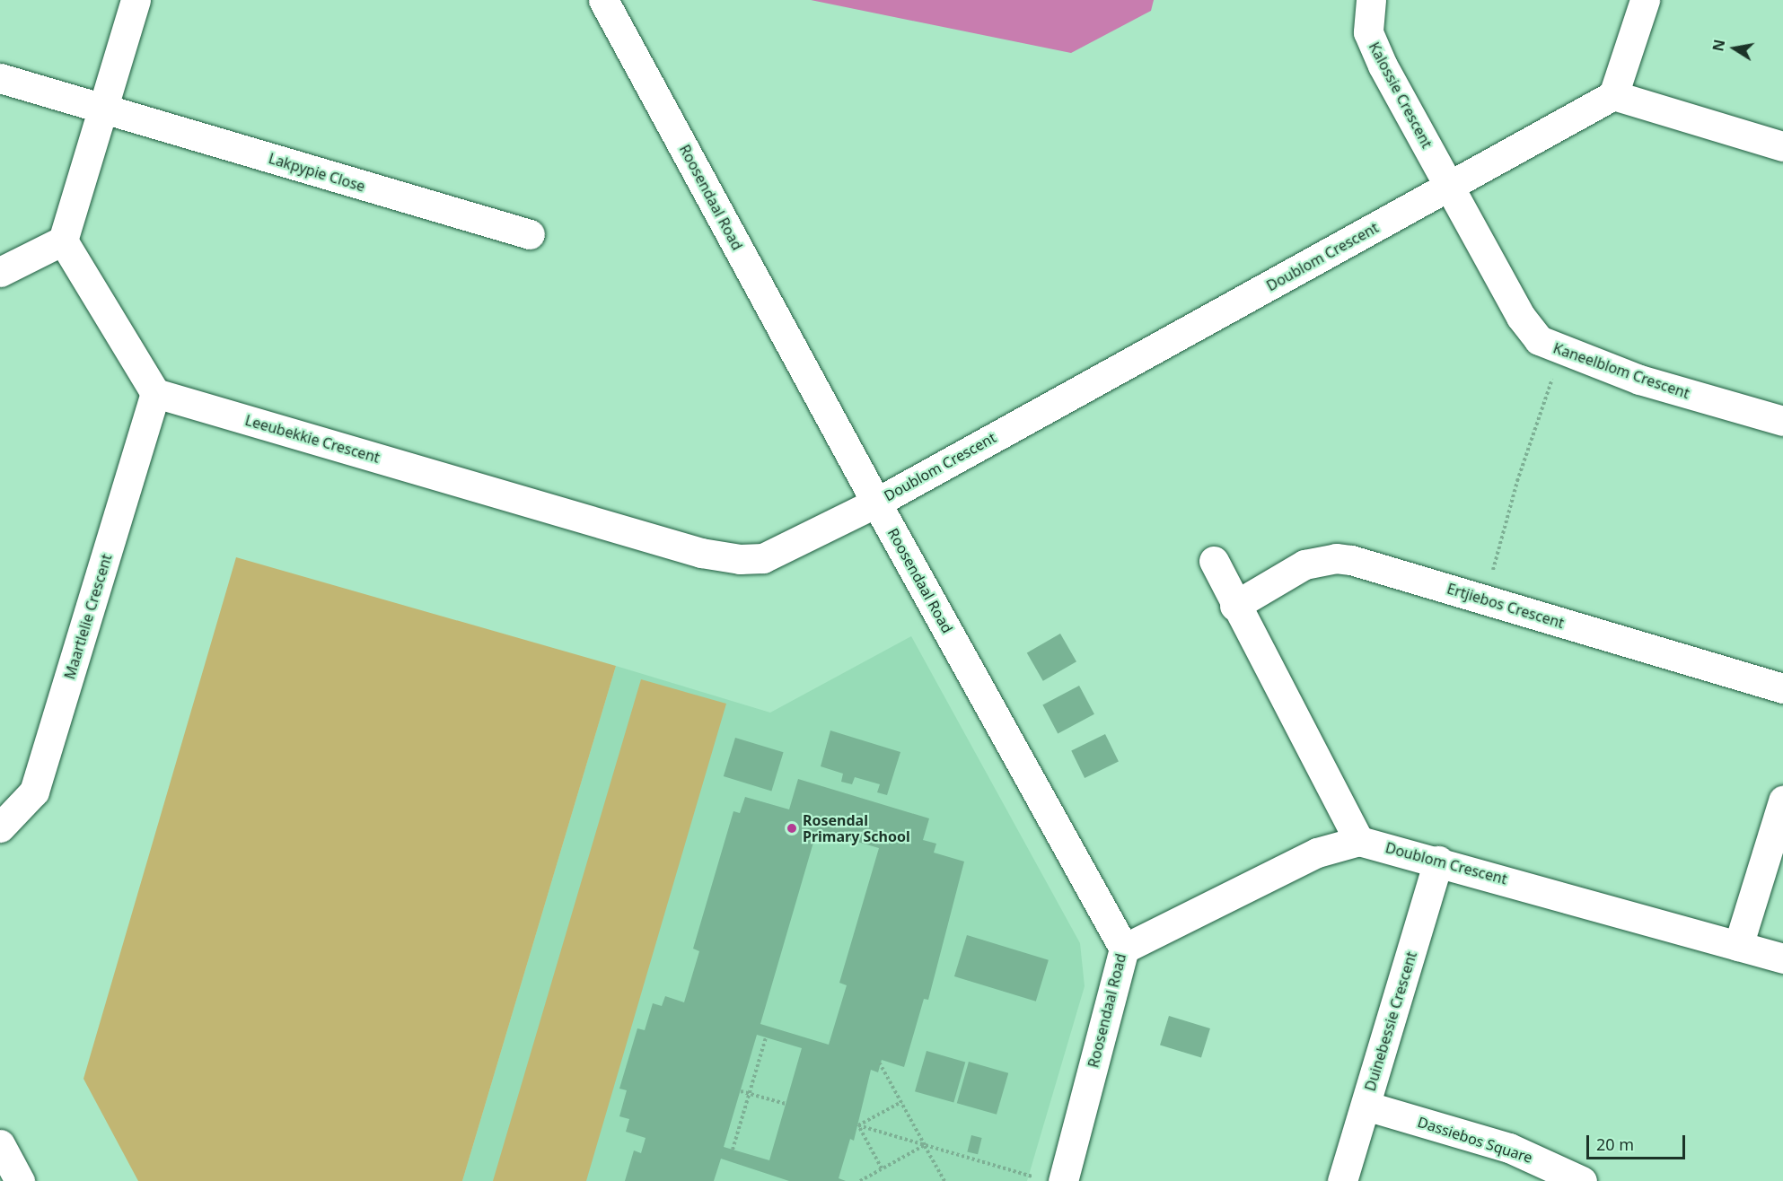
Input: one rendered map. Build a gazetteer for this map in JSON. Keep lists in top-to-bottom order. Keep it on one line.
{"streets":{"street":["Kalossie Crescent","Lakpypie Close","Roosendaal Road","Doublom Crescent","Kaneelblom Crescent","Leeubekkie Crescent","Ertjiebos Crescent","Maartlelie Crescent","Duinebessie Crescent","Dassiebos Square"]},"crossings":[["Kalossie Crescent","Doublom Crescent"],["Kalossie Crescent","Kaneelblom Crescent"],["Roosendaal Road","Doublom Crescent"],["Roosendaal Road","Leeubekkie Crescent"],["Doublom Crescent","Kaneelblom Crescent"],["Doublom Crescent","Leeubekkie Crescent"],["Doublom Crescent","Duinebessie Crescent"],["Leeubekkie Crescent","Maartlelie Crescent"],["Duinebessie Crescent","Dassiebos Square"]],"places":["Rosendal Primary School"],"scale_bar":"20 m","north":"left"}
